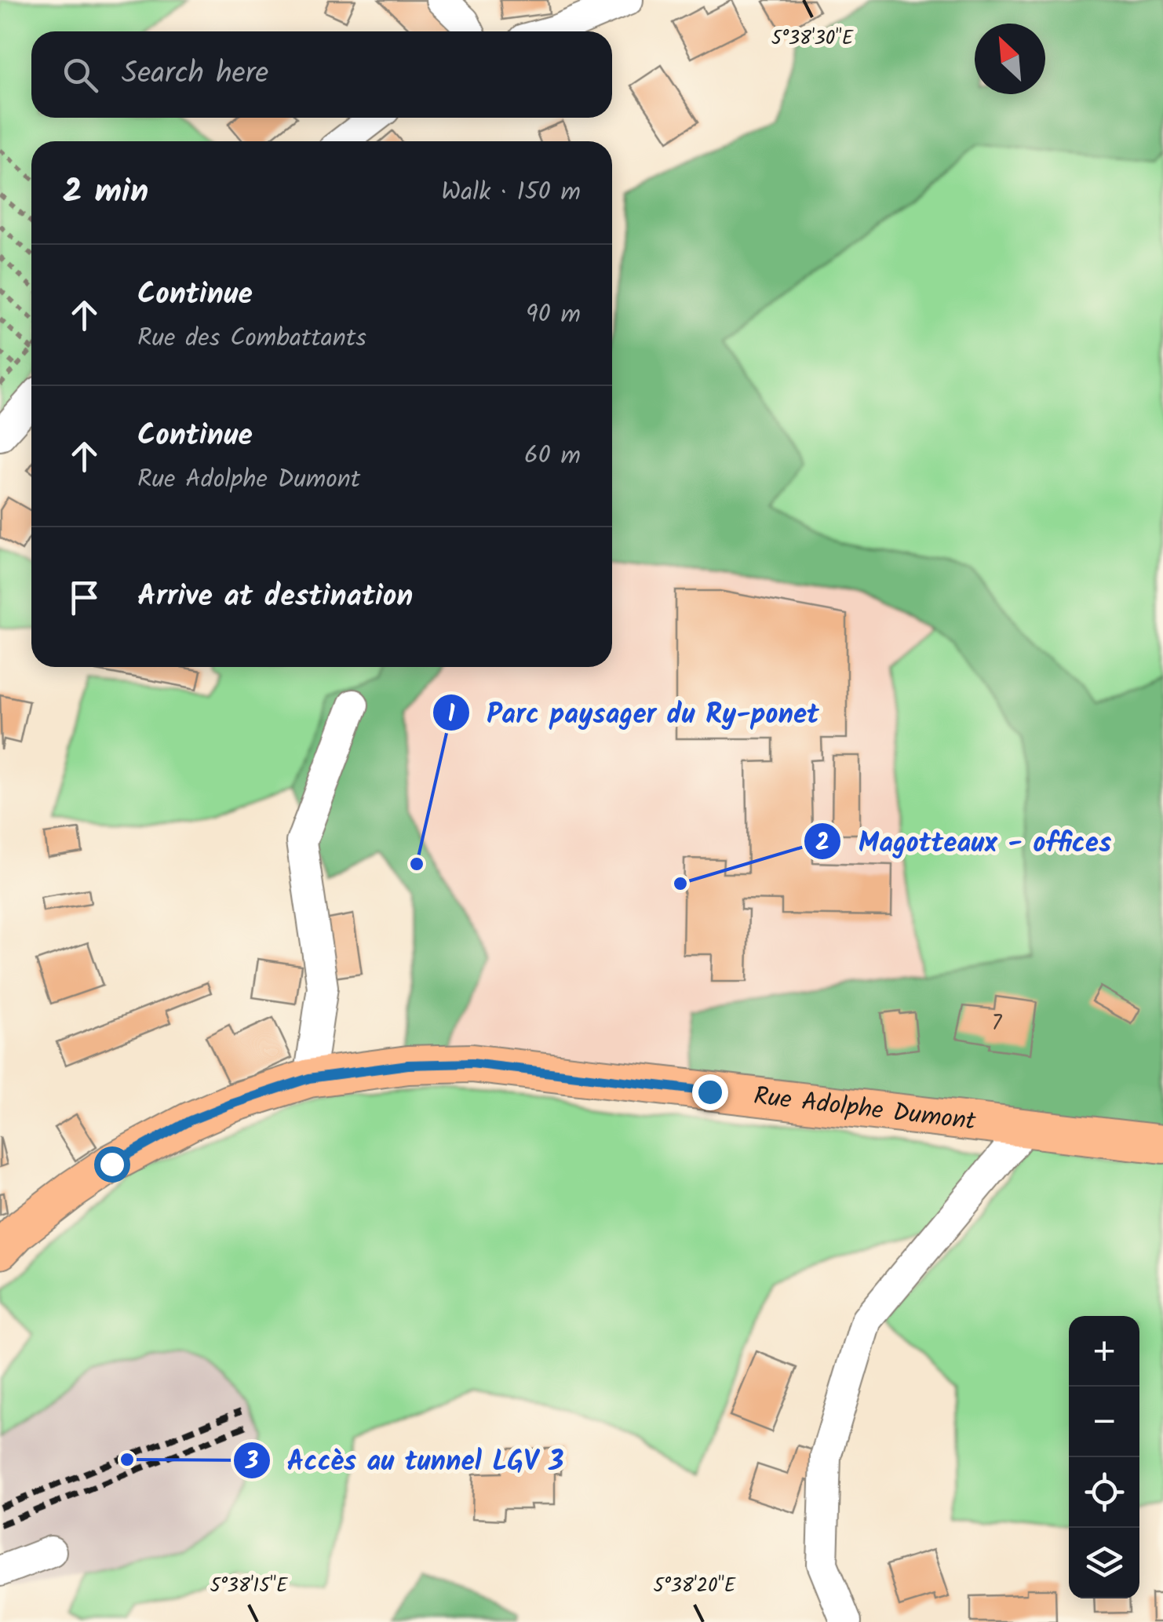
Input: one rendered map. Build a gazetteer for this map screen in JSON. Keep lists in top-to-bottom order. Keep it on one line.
{"streets":{"main road":["Rue Adolphe Dumont"]},"places":["Parc paysager du Ry-ponet","Magotteaux - offices","Accès au tunnel LGV 3"],"house_numbers":["7"],"north":"top left","page":{"search":"Search here","heading":["2 min","Walk · 150 m"],"list":[["Continue","Rue des Combattants","90 m"],["Continue","Rue Adolphe Dumont","60 m"],"Arrive at destination"],"map_buttons":["+","−"]},"coordinates":["5°38'30\"E","5°38'15\"E","5°38'20\"E"]}
